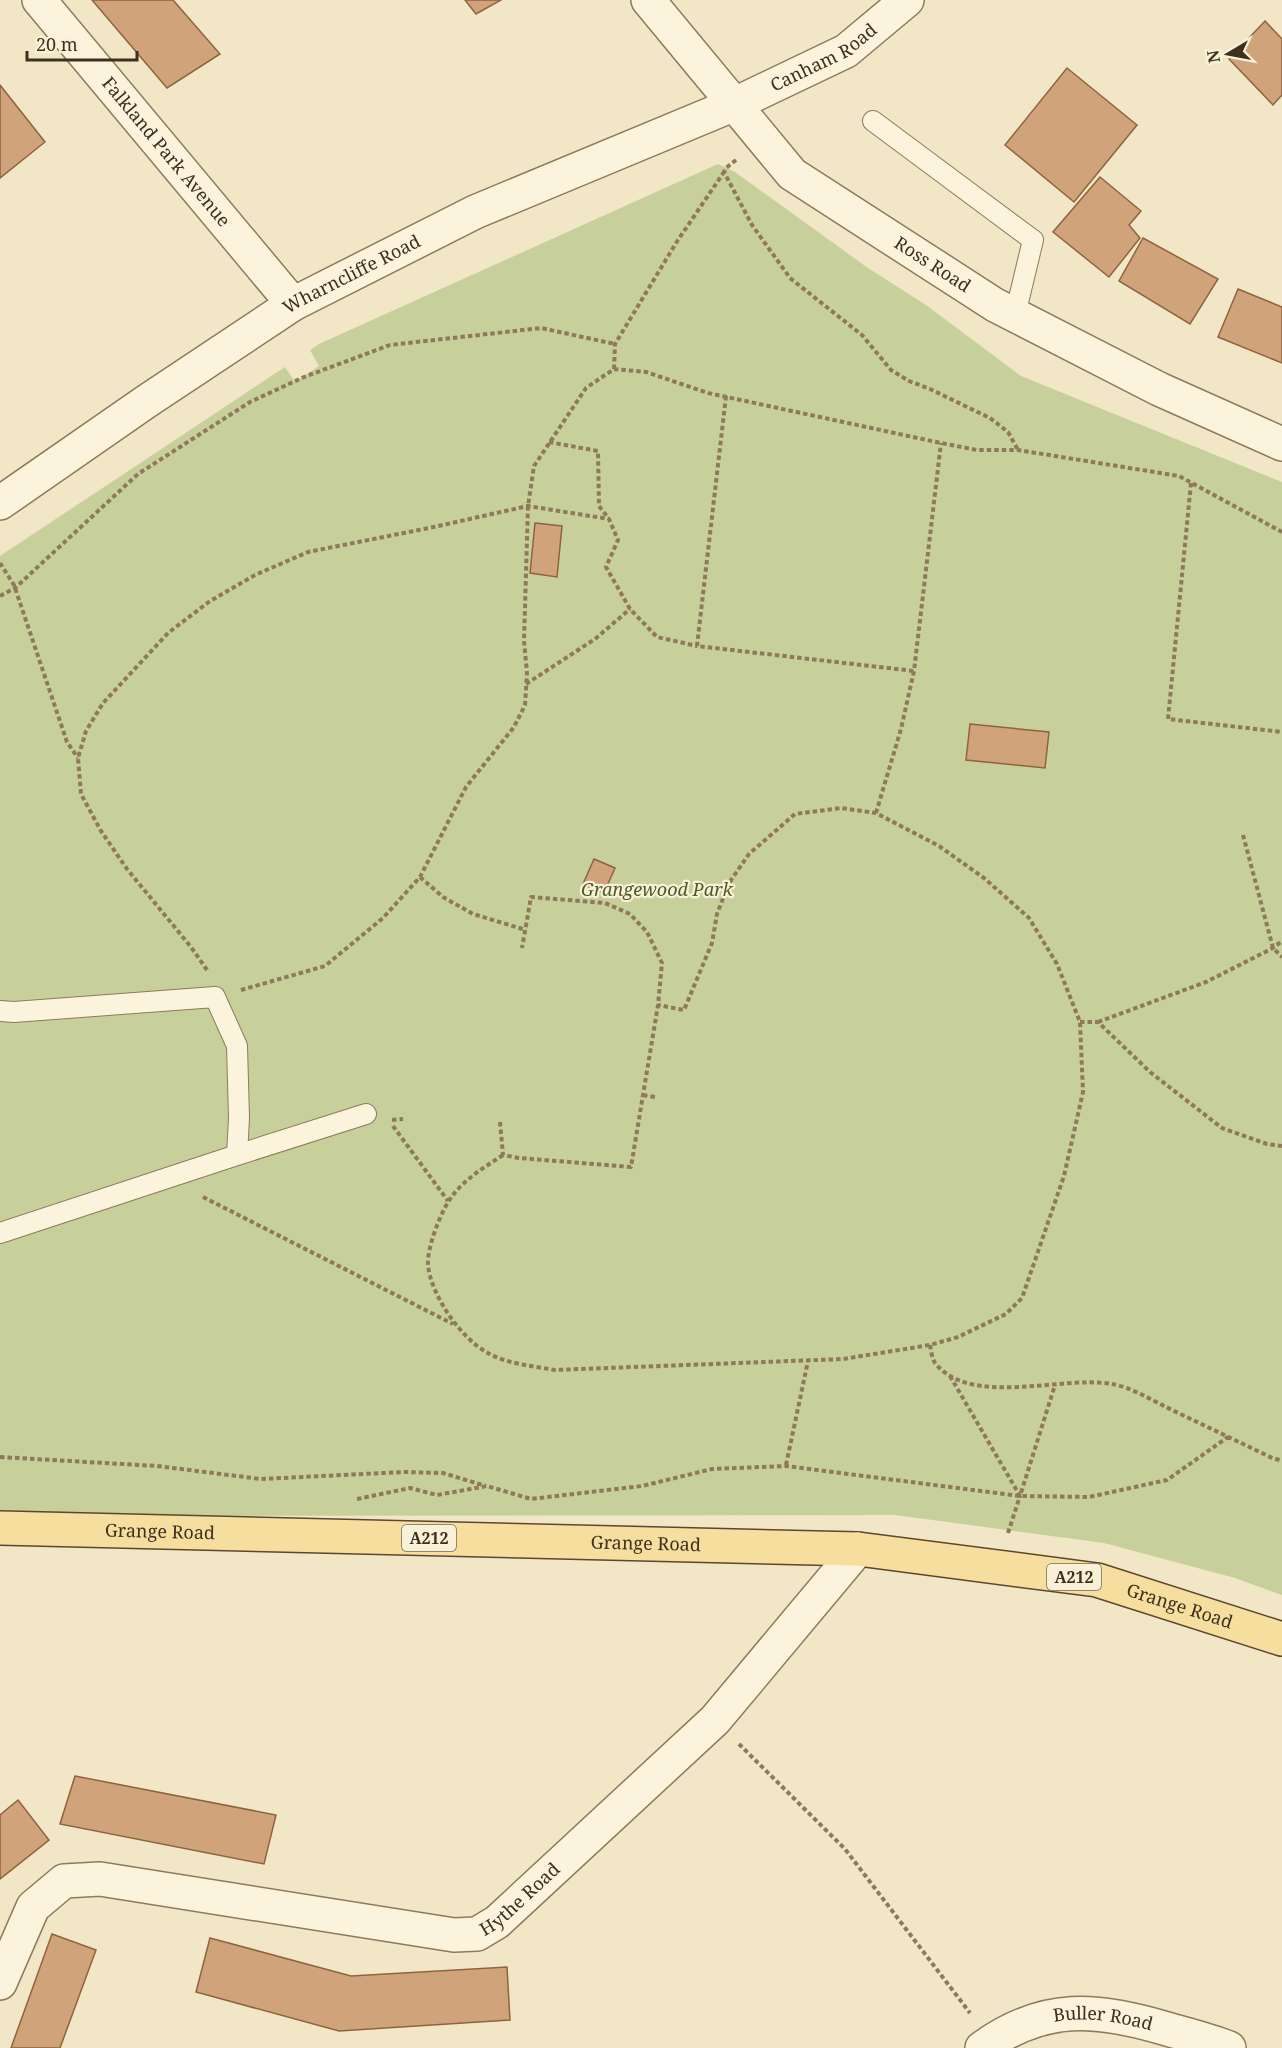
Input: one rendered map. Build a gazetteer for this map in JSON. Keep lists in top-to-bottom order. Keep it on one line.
{"streets":{"main road":["Grange Road","A212"],"street":["Canham Road","Falkland Park Avenue","Ross Road","Wharncliffe Road","Hythe Road","Buller Road"]},"crossings":[["Canham Road","Ross Road"],["Canham Road","Wharncliffe Road"],["Falkland Park Avenue","Wharncliffe Road"],["Ross Road","Wharncliffe Road"],["Grange Road","Hythe Road"]],"parks":["Grangewood Park"],"scale_bar":"20 m","north":"left"}
